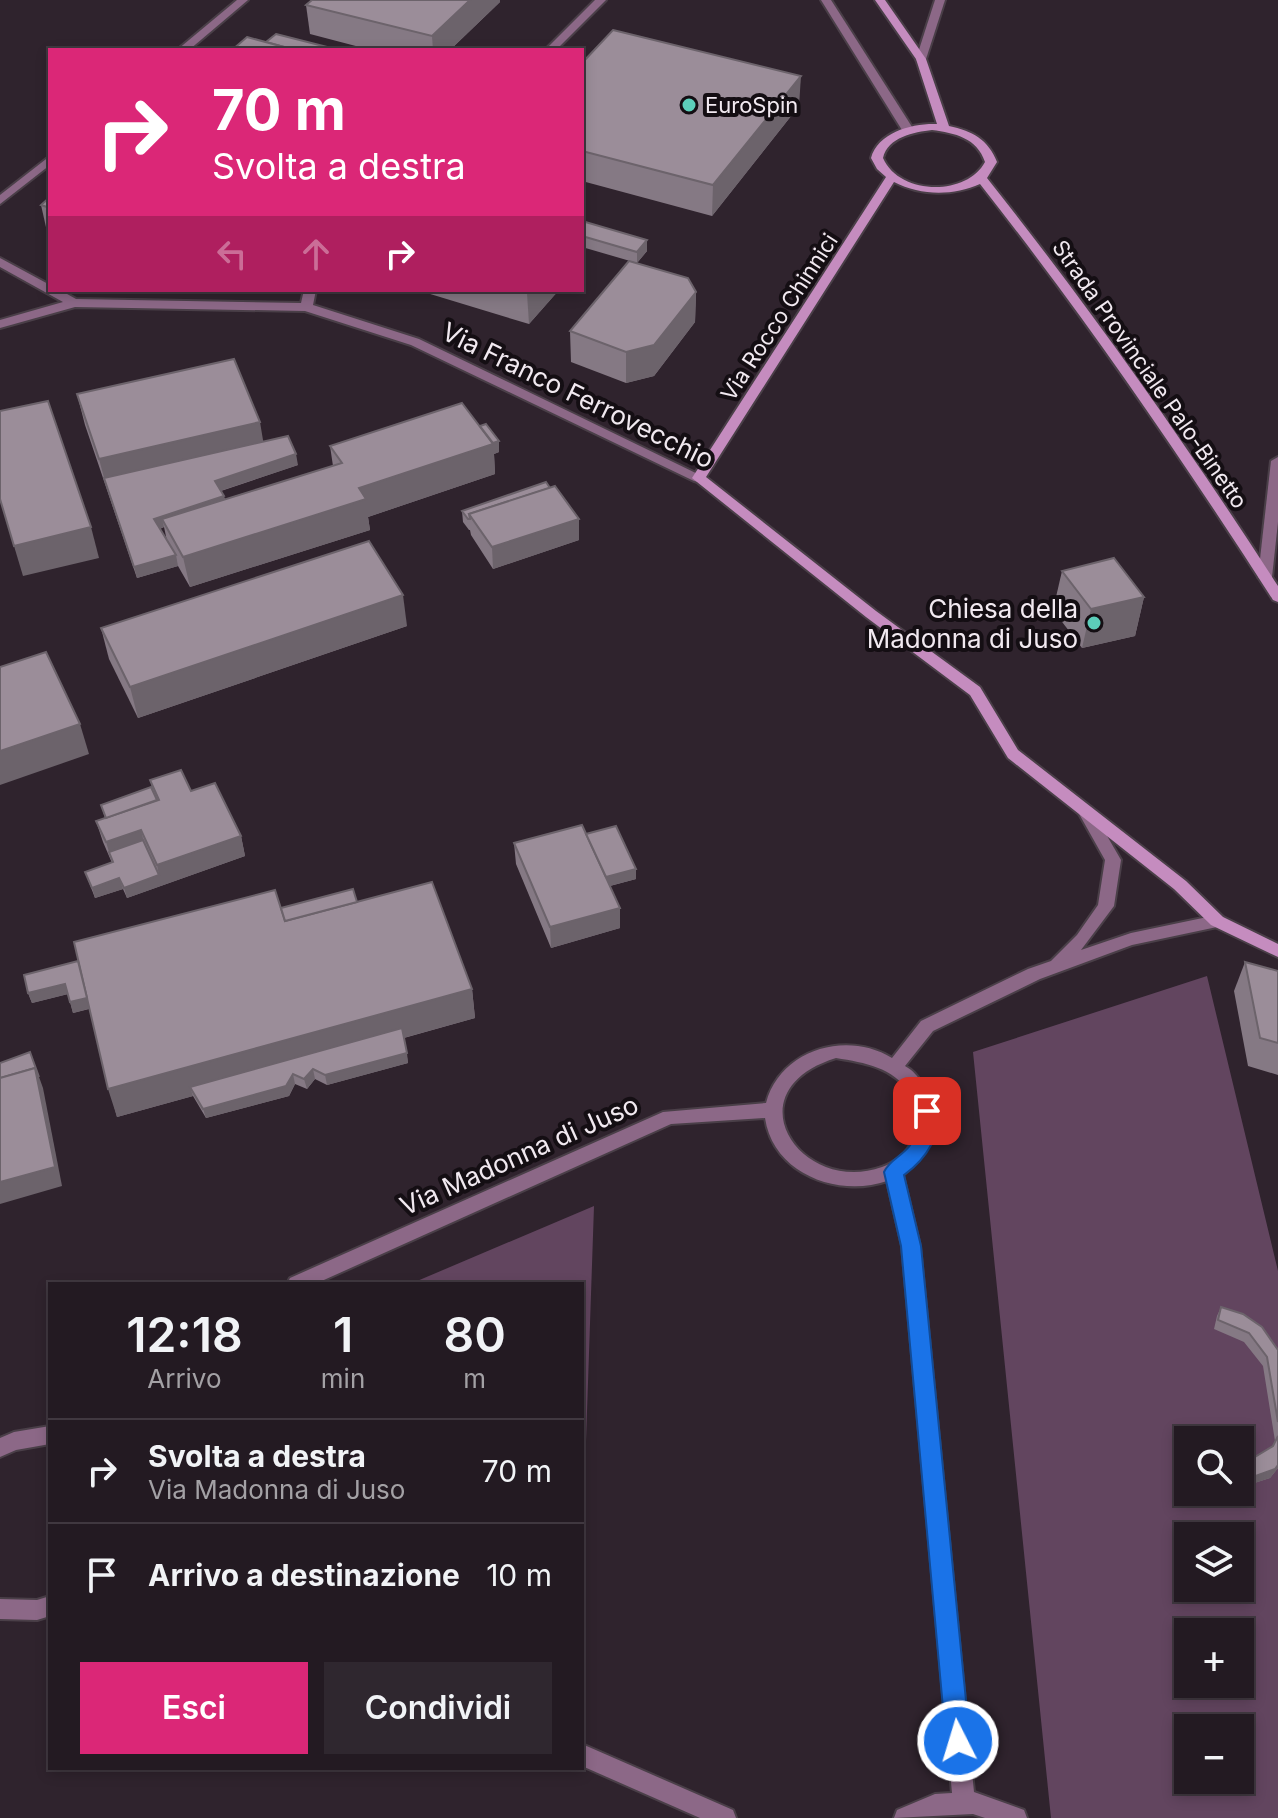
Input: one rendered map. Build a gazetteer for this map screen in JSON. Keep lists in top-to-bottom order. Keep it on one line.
{"streets":{"street":["Via Rocco Chinnici","Strada Provinciale Palo-Binetto","Via Franco Ferrovecchio","Via Madonna di Juso"]},"crossings":[["Via Rocco Chinnici","Via Franco Ferrovecchio"]],"places":["EuroSpin","Chiesa della Madonna di Juso"],"page":{"turn":["70 m","Svolta a destra"],"eta":["12:18","Arrivo","1","min","80","m"],"list":[{"name":"Svolta a destra","note":"Via Madonna di Juso","value":"70 m"},{"name":"Arrivo a destinazione","value":"10 m"}],"map_buttons":["+","−"],"buttons":["Esci","Condividi"]}}
